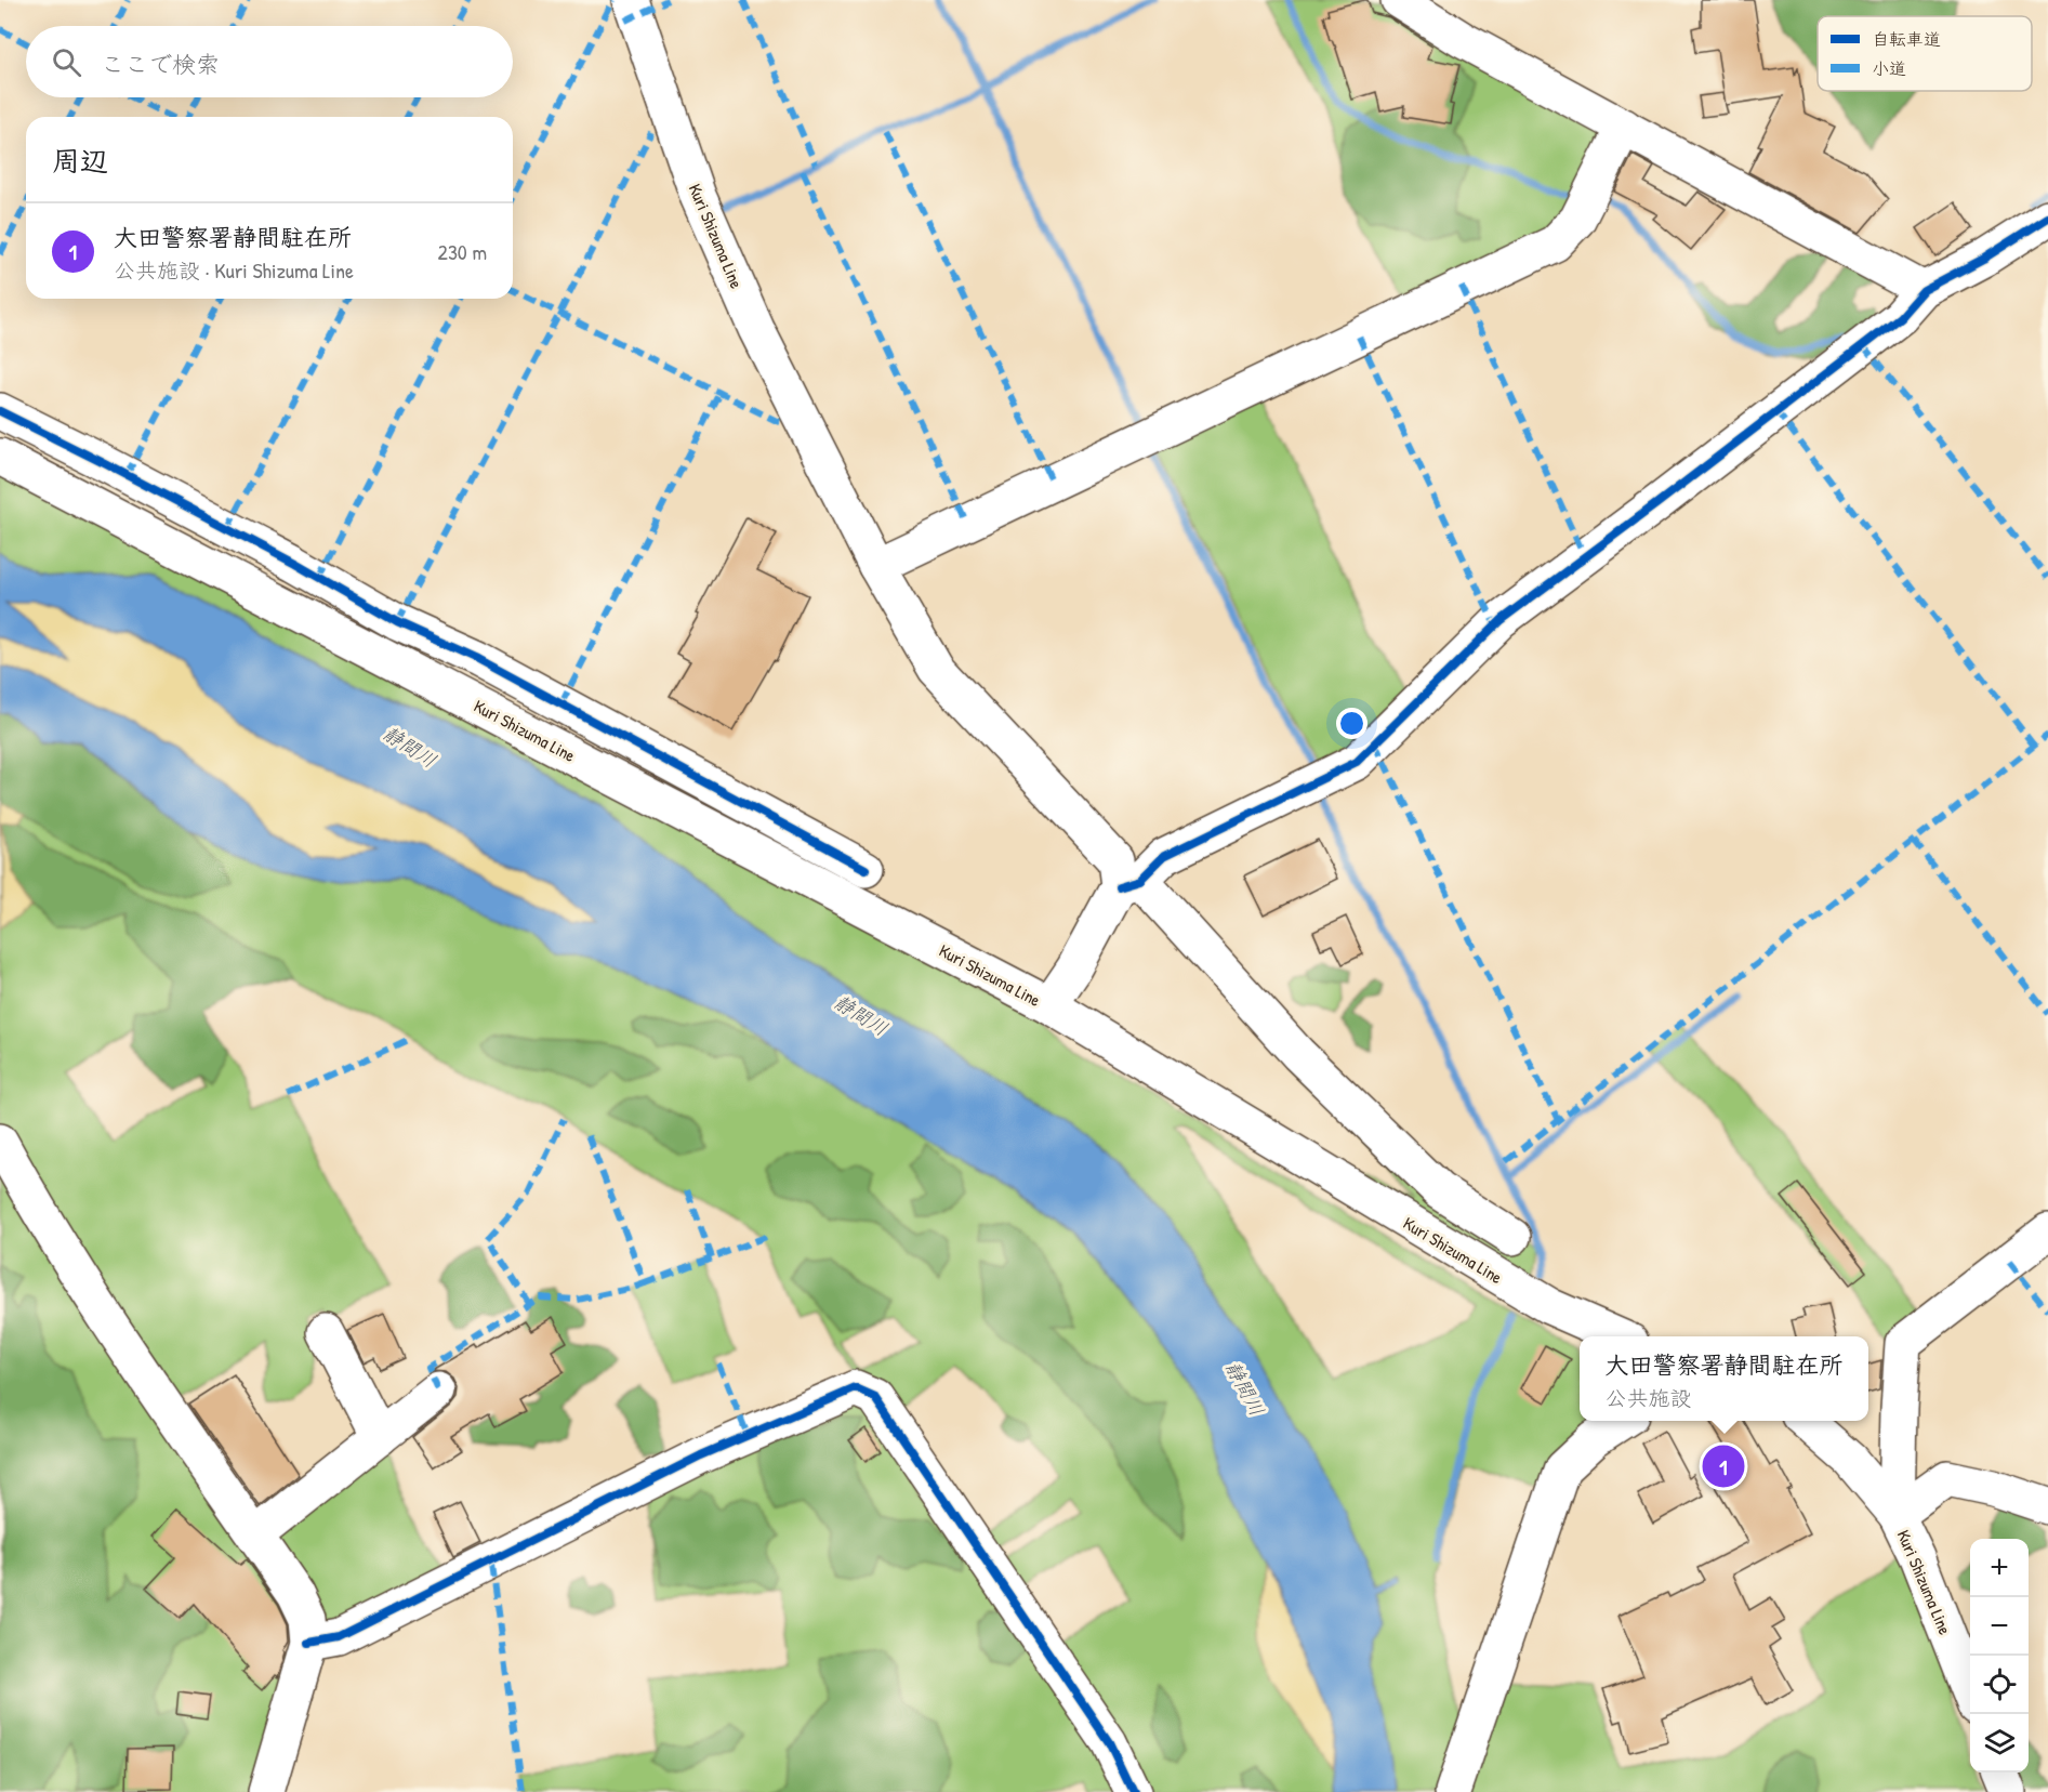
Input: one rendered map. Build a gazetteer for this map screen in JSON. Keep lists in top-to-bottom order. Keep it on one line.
{"streets":{"street":["Kuri Shizuma Line"]},"water":["静間川"],"legend":["自転車道","小道"],"page":{"search":"ここで検索","heading":"周辺","list":[{"mark":"1","name":"大田警察署静間駐在所","note":"公共施設 · Kuri Shizuma Line","value":"230 m"}],"popup":["大田警察署静間駐在所","公共施設"],"pins":"1","map_buttons":["+","−"]}}
